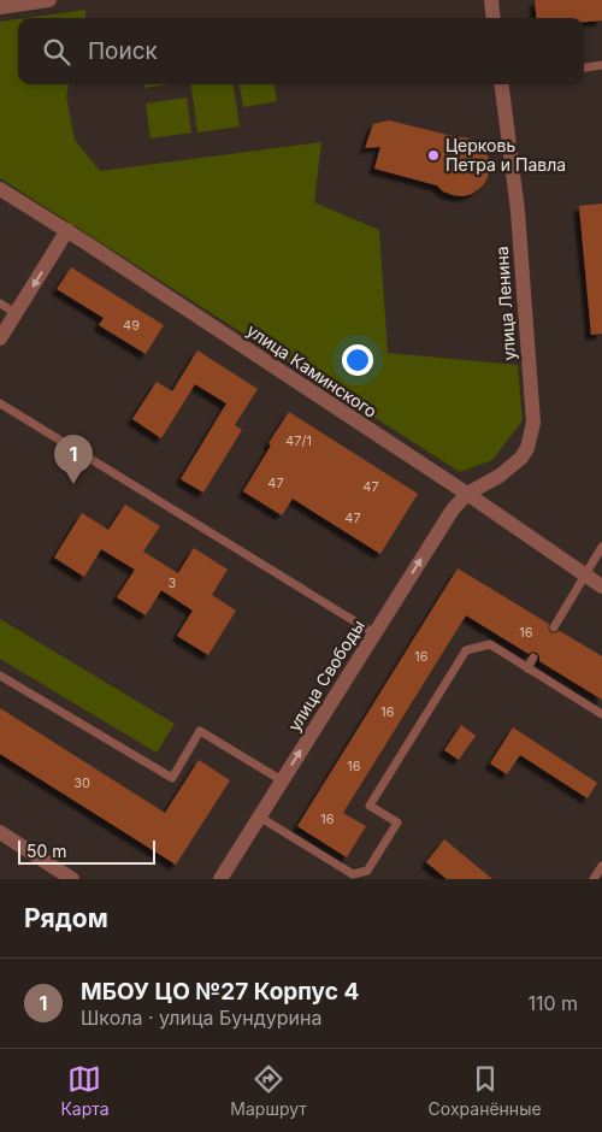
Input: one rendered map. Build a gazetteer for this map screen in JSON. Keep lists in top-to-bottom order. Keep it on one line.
{"streets":{"street":["улица Ленина","улица Каминского","улица Свободы"]},"crossings":[["улица Ленина","улица Каминского"],["улица Ленина","улица Свободы"],["улица Каминского","улица Свободы"]],"one_way":["улица Свободы"],"places":["Церковь Петра и Павла"],"house_numbers":["49","47/1","47","47","47","3","16","16","16","16","30","16"],"scale_bar":"50 m","page":{"search":"Поиск","pins":"1","scale":"50 m","heading":"Рядом","list":[{"mark":"1","name":"МБОУ ЦО №27 Корпус 4","note":"Школа · улица Бундурина","value":"110 m"}],"nav":["Карта","Маршрут","Сохранённые"]}}
